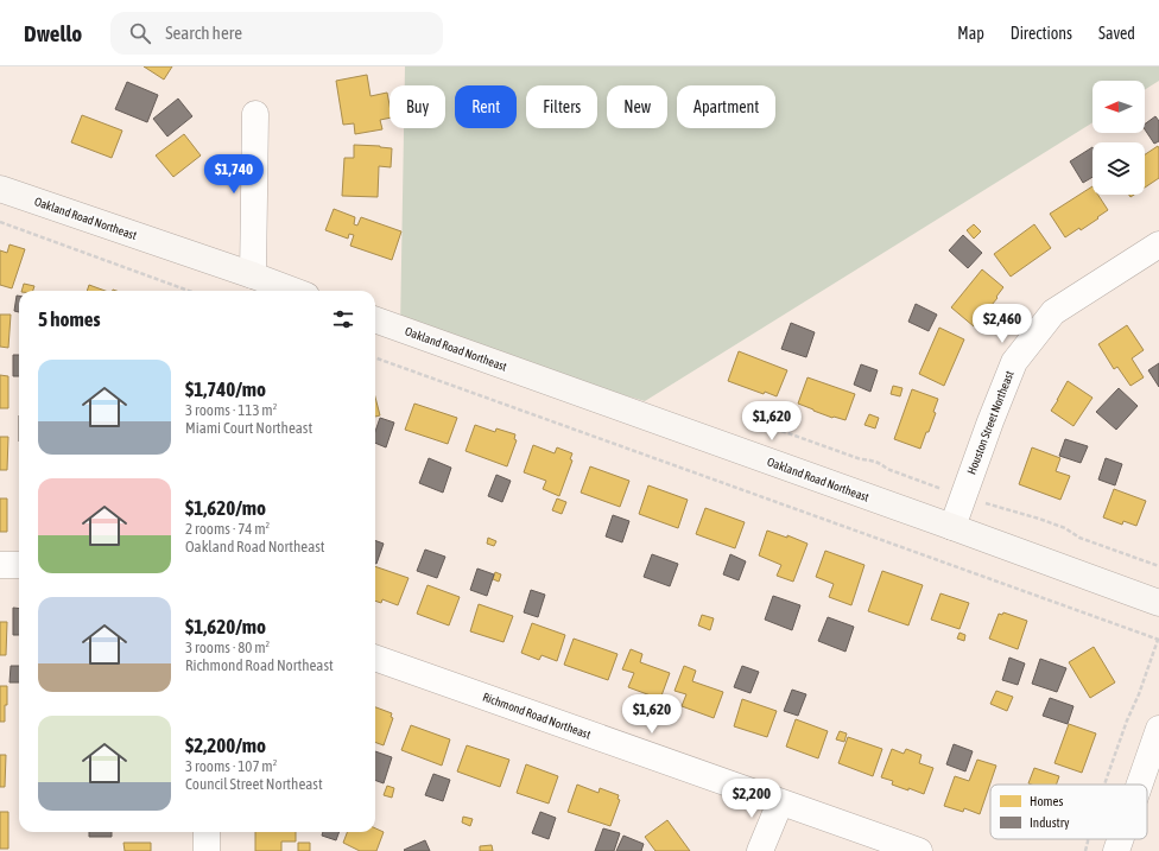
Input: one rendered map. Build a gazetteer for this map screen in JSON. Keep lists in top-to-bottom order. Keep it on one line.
{"streets":{"main road":["Oakland Road Northeast"],"street":["Houston Street Northeast","Richmond Road Northeast"]},"crossings":[["Oakland Road Northeast","Houston Street Northeast"]],"legend":["Homes","Industry"],"north":"left","page":{"header":"Dwello","search":"Search here","nav":["Map","Directions","Saved"],"chip":["Buy","Rent","Filters","New","Apartment"],"price":["$1,740","$2,460","$1,620","$1,620","$2,200"],"heading":"5 homes","list":[{"name":"$1,740/mo","note":"3 rooms · 113 m² · Miami Court Northeast"},{"name":"$1,620/mo","note":"2 rooms · 74 m² · Oakland Road Northeast"},{"name":"$1,620/mo","note":"3 rooms · 80 m² · Richmond Road Northeast"},{"name":"$2,200/mo","note":"3 rooms · 107 m² · Council Street Northeast"}]}}
